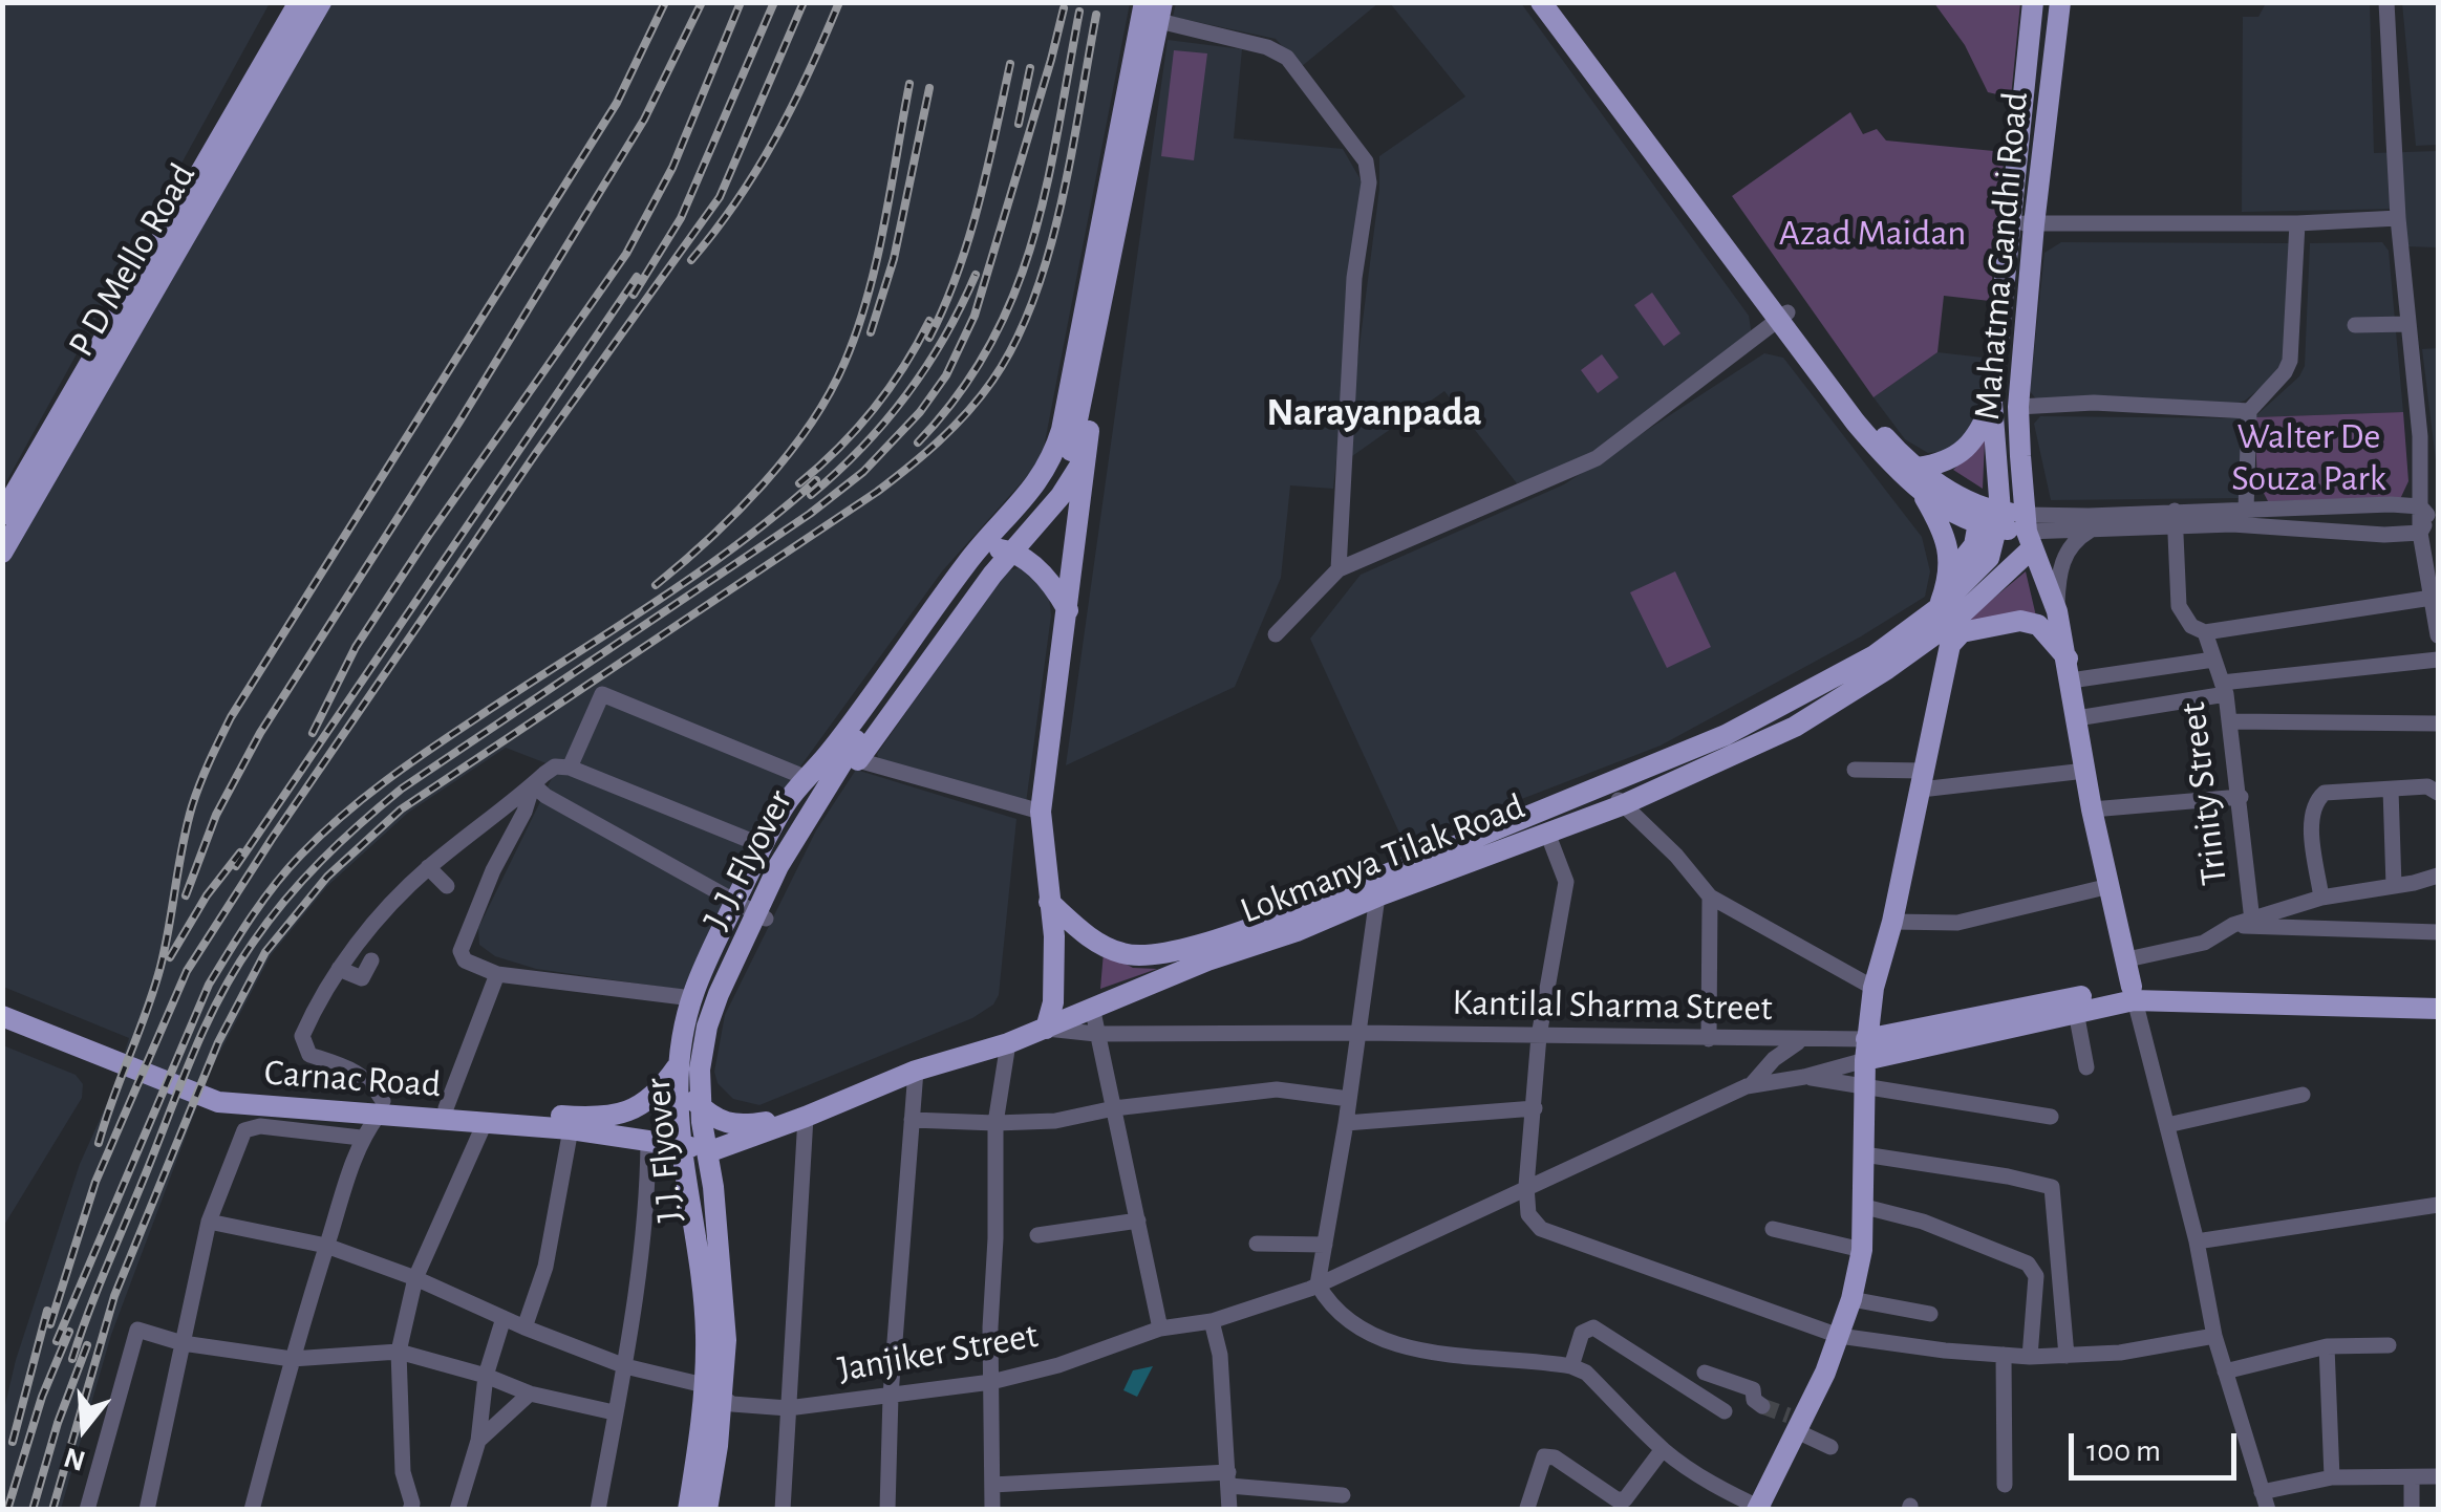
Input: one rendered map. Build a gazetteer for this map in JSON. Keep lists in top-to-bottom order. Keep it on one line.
{"streets":{"main road":["Mahatma Gandhi Road","P D Mello Road","Lokmanya Tilak Road","J. J. Flyover","Carnac Road","J.J. Flyover"],"street":["Trinity Street","Kantilal Sharma Street","Janjiker Street"]},"crossings":[["Mahatma Gandhi Road","Lokmanya Tilak Road"],["Lokmanya Tilak Road","Kantilal Sharma Street"],["Lokmanya Tilak Road","Carnac Road"]],"districts":["Narayanpada"],"parks":["Azad Maidan","Walter De Souza Park"],"scale_bar":"100 m","north":"bottom"}
